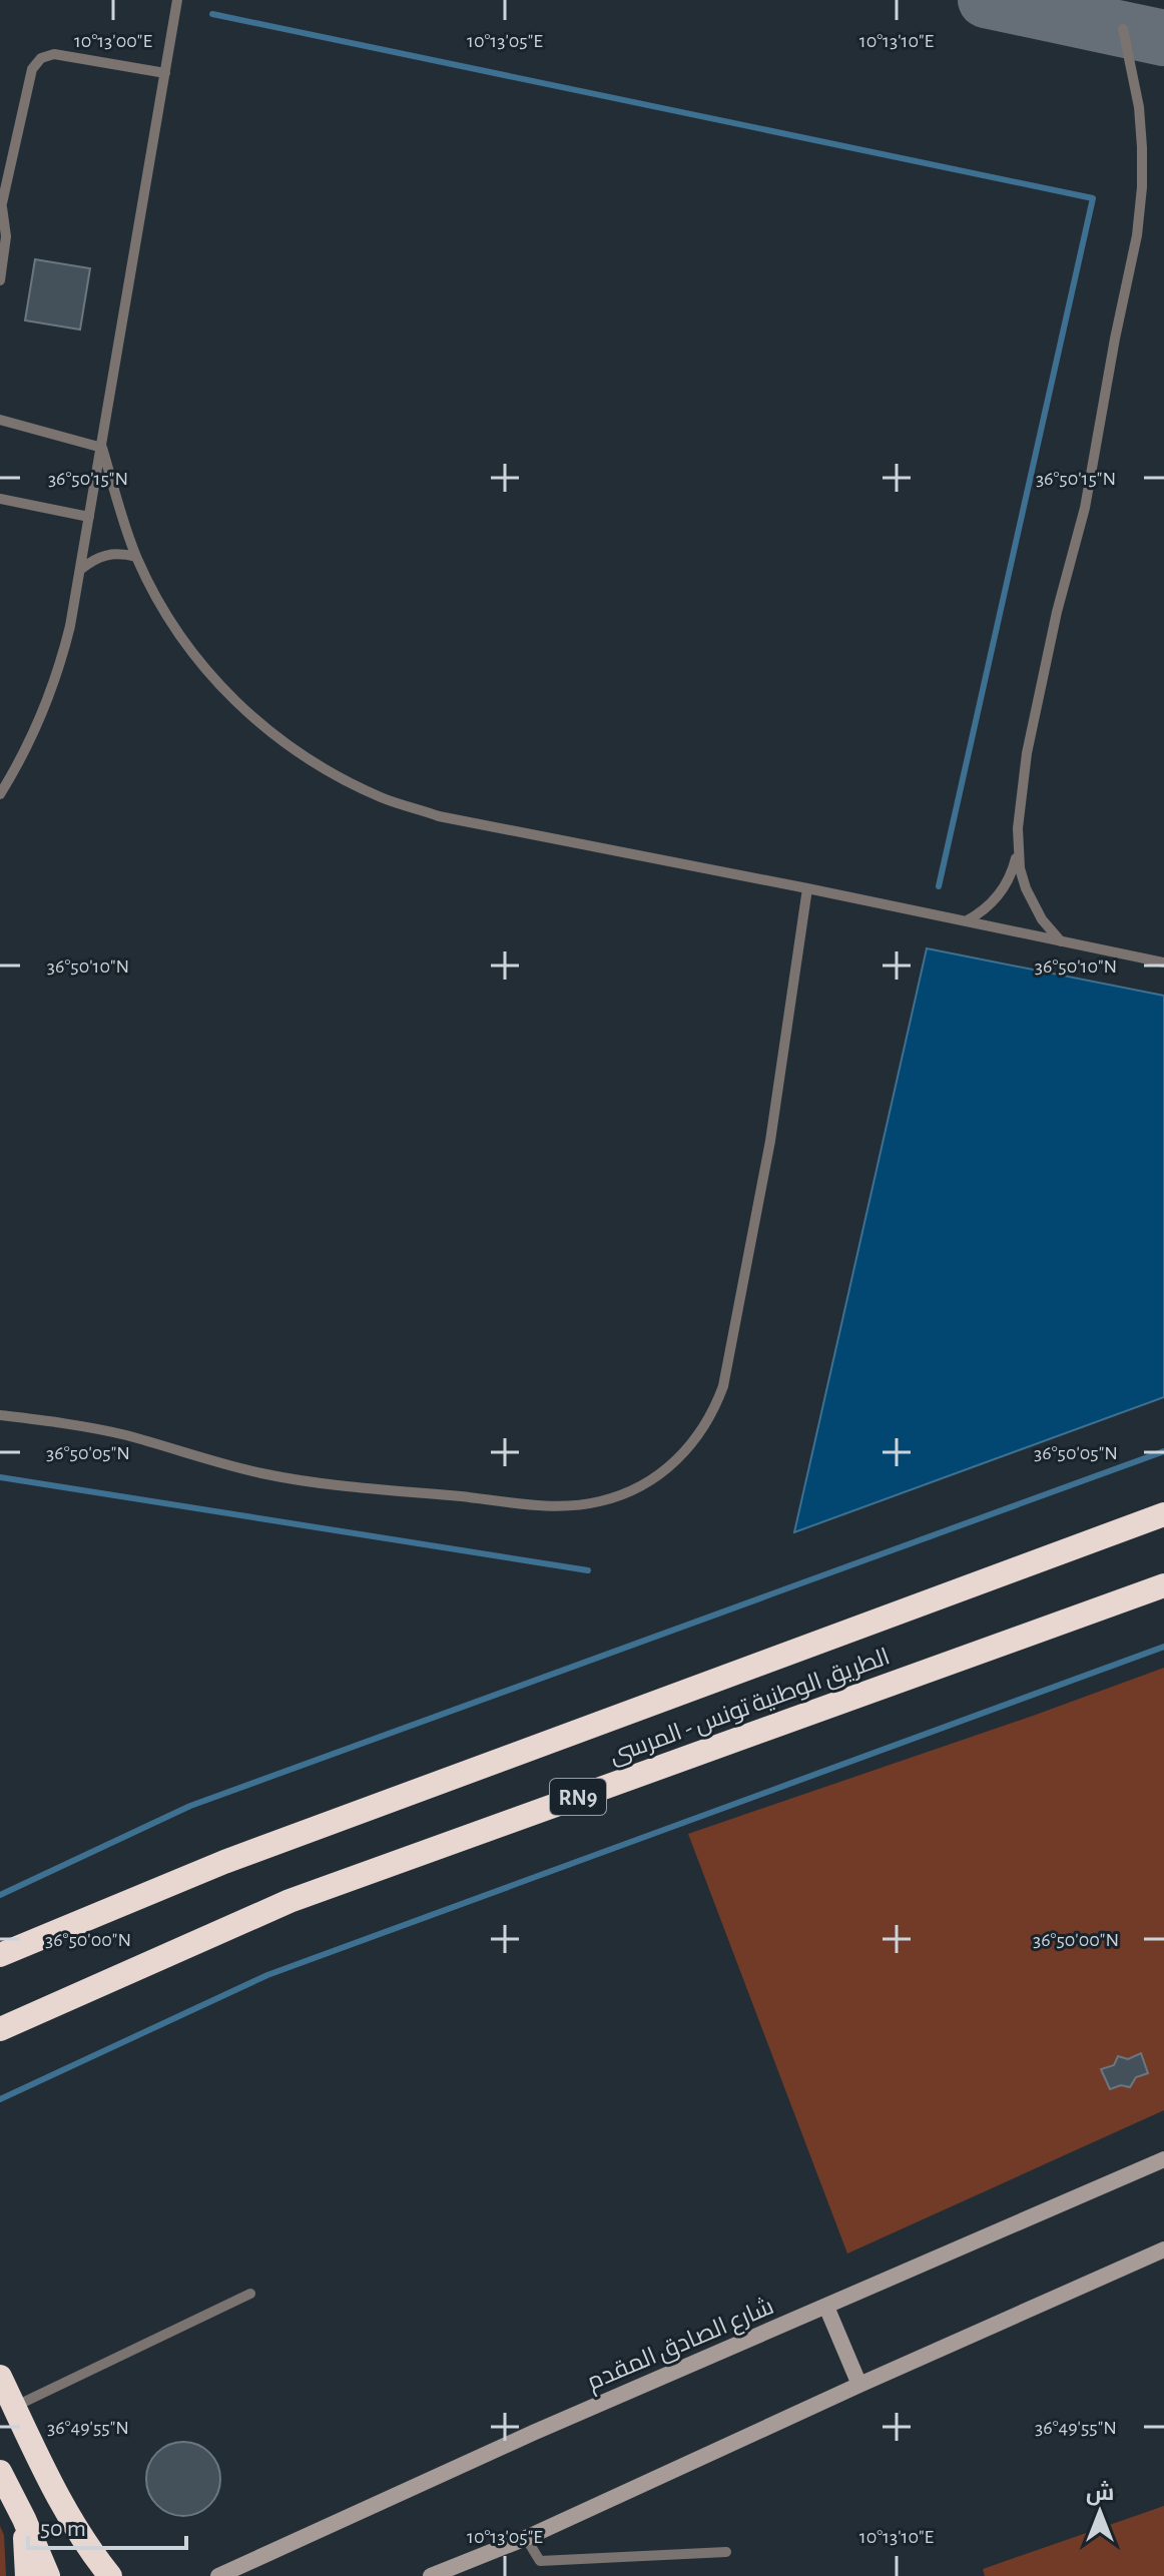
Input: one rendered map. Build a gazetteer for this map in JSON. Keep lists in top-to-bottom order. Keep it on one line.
{"streets":{"highway":["الطريق الوطنية تونس - المرسى","RN9"],"main road":["شارع الصادق المقدم"]},"scale_bar":"50 m","north":"top","coordinates":["10°13'00\"E","10°13'05\"E","10°13'10\"E","36°50'15\"N","36°50'10\"N","36°50'05\"N","36°50'00\"N","36°49'55\"N"]}
